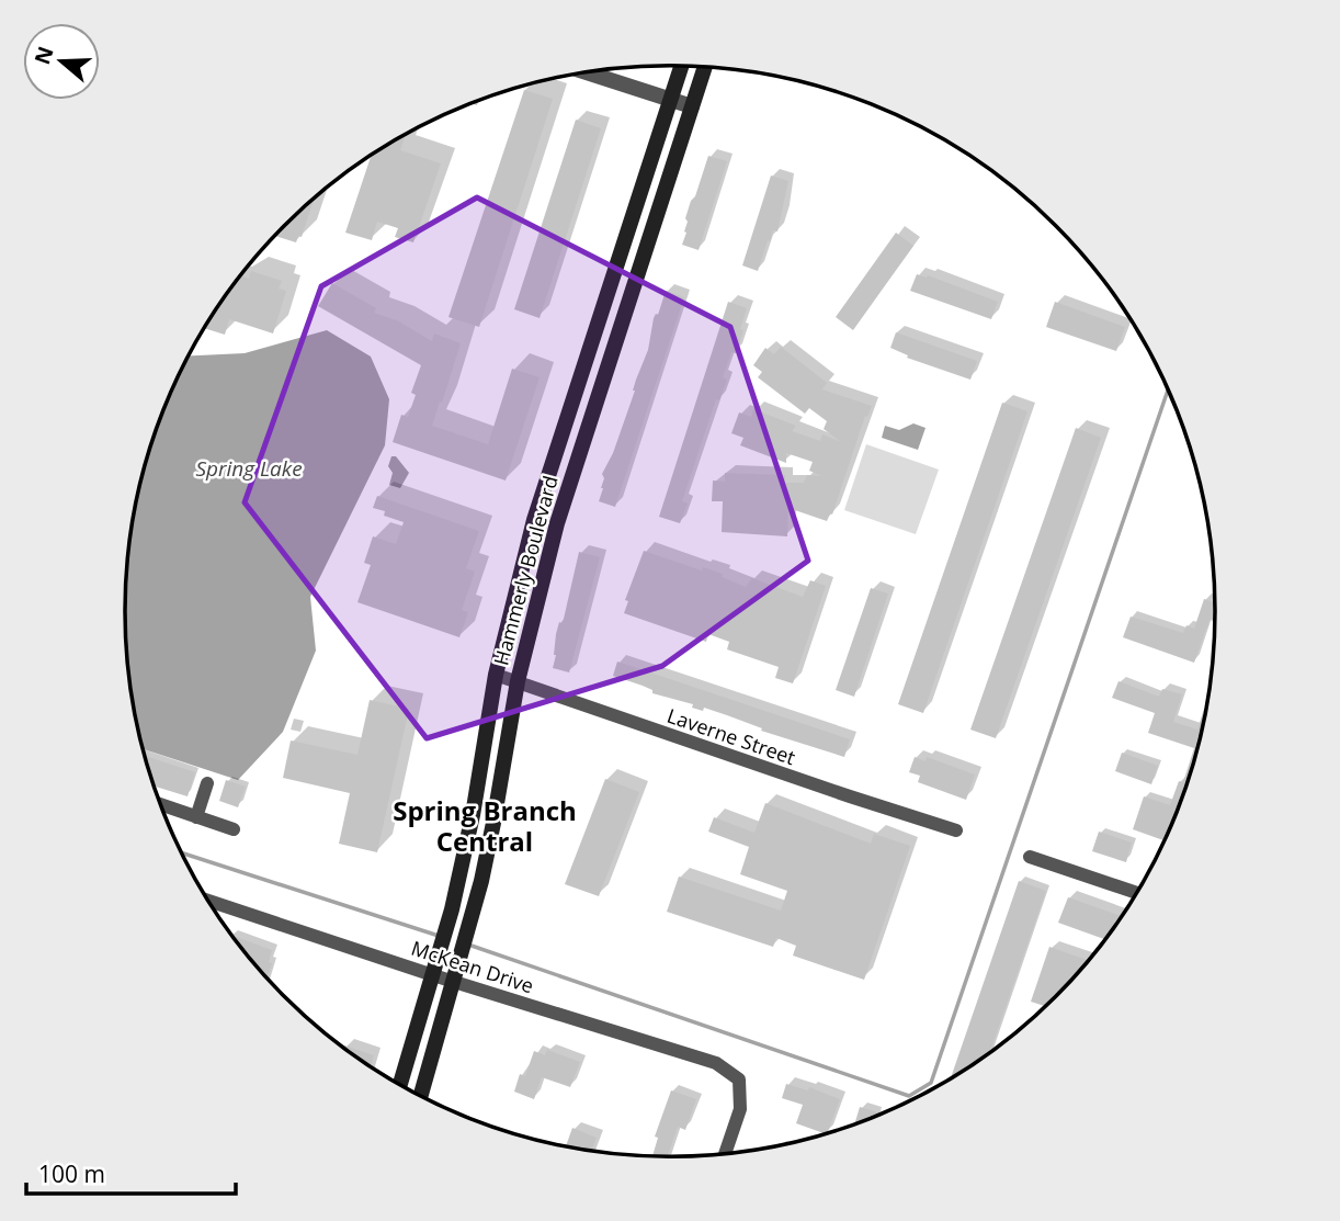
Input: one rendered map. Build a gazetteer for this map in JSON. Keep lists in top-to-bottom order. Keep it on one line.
{"streets":{"main road":["Hammerly Boulevard"],"street":["Laverne Street","McKean Drive"]},"crossings":[["Hammerly Boulevard","Laverne Street"],["Hammerly Boulevard","McKean Drive"]],"districts":["Spring Branch Central"],"water":["Spring Lake"],"scale_bar":"100 m","north":"left"}
